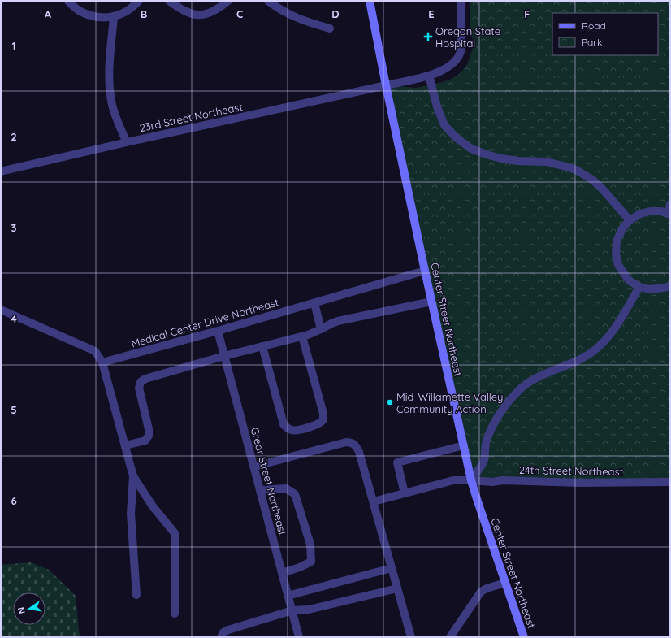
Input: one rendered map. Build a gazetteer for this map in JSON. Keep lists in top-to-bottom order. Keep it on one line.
{"streets":{"main road":["Center Street Northeast"],"street":["23rd Street Northeast","Medical Center Drive Northeast","24th Street Northeast","Grear Street Northeast"]},"crossings":[["23rd Street Northeast","Center Street Northeast"],["Center Street Northeast","Medical Center Drive Northeast"],["Center Street Northeast","24th Street Northeast"],["Medical Center Drive Northeast","Grear Street Northeast"]],"places":{"health":["Oregon State Hospital"],"other":["Mid-Willamette Valley Community Action"]},"legend":["Road","Park"],"north":"left","grid":{"columns":["A","B","C","D","E","F"],"rows":["1","2","3","4","5","6"]}}
